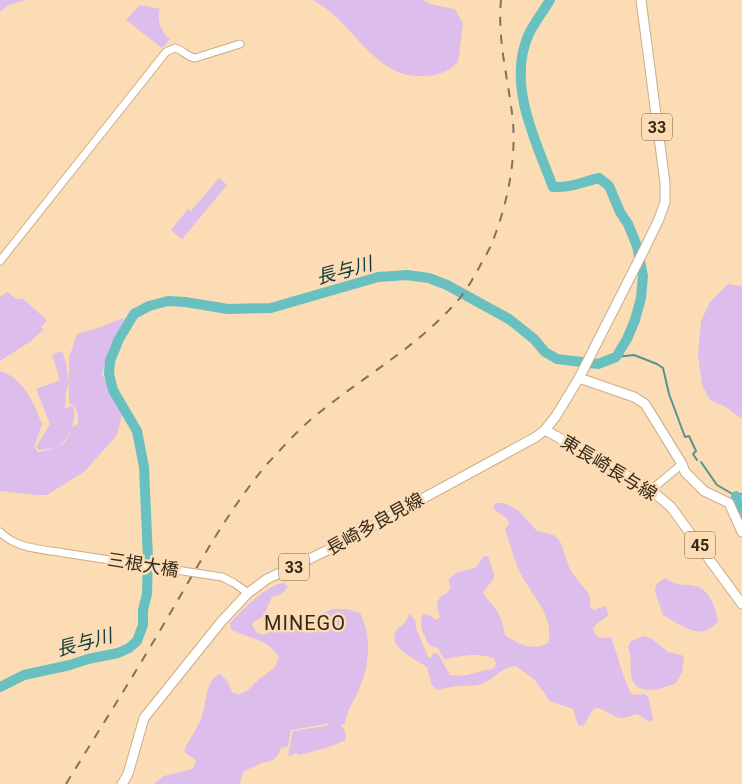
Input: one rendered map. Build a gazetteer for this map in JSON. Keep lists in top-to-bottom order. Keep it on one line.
{"streets":{"main road":["33","東長崎長与線","長崎多良見線","45"],"street":["三根大橋"]},"crossings":[["東長崎長与線","長崎多良見線"],["長崎多良見線","45"],["長崎多良見線","三根大橋"]],"districts":["MINEGO"],"water":["長与川"]}
